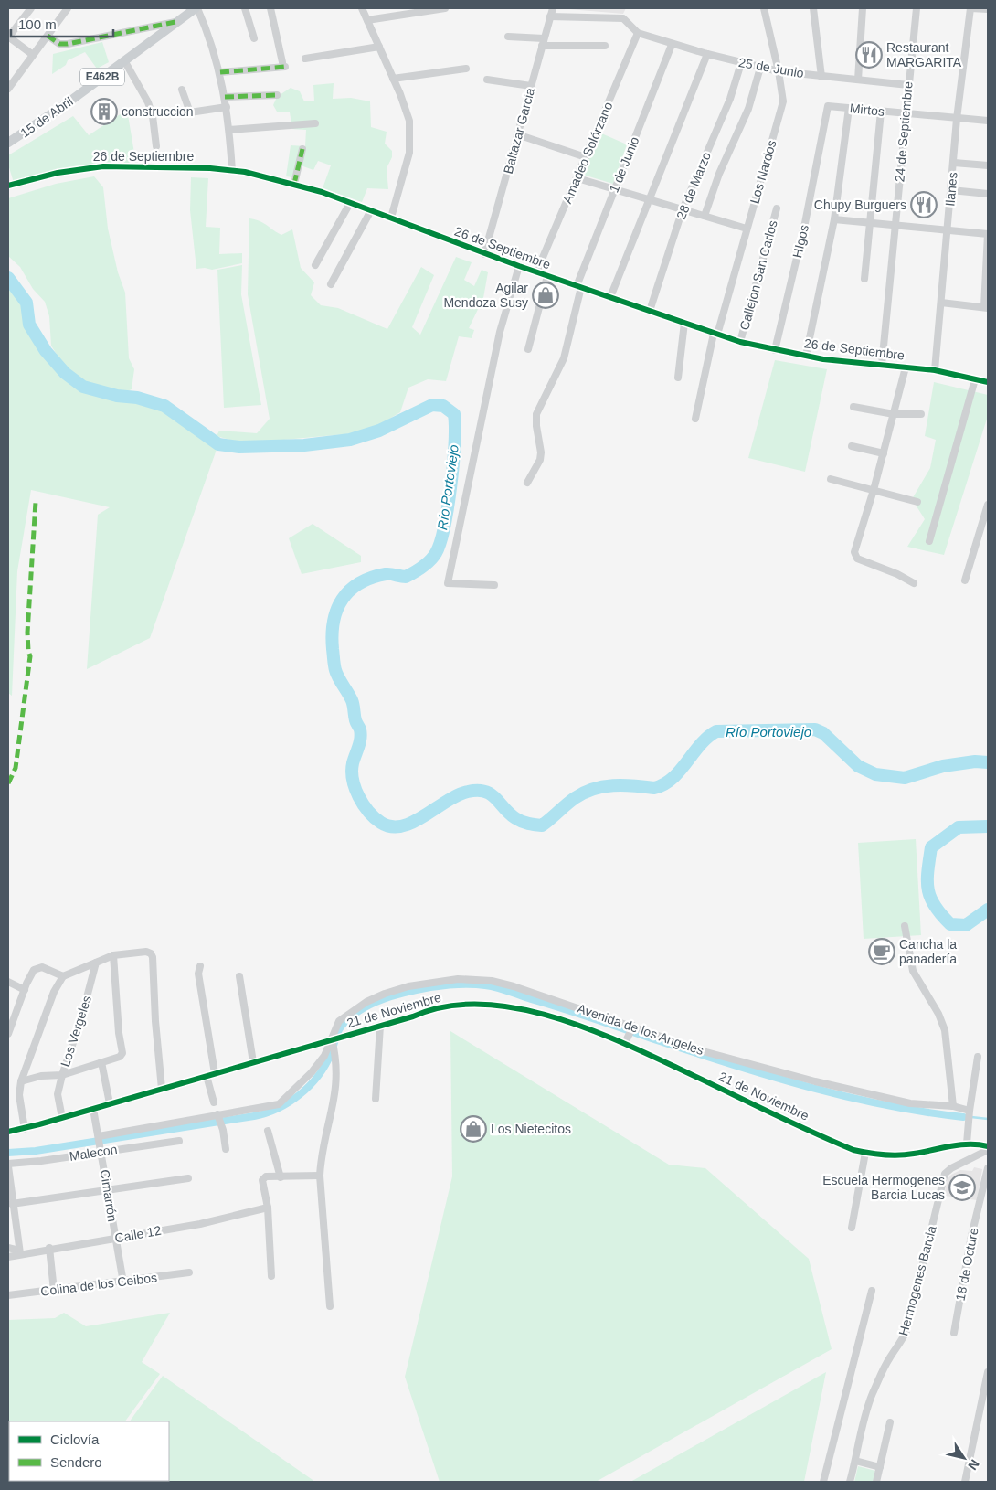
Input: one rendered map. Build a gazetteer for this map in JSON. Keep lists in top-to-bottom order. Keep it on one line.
{"streets":{"main road":["E462B","15 de Abril"],"street":["25 de Junio","Mirtos","Baltazar Garcia","24 de Septiembre","Amadeo Solórzano","26 de Septiembre","1 de Junio","Los Nardos","28 de Marzo","Ilanes","HIgos","Callejon San Carlos","21 de Noviembre","Avenida de los Angeles","Los Vergeles","Malecon","Cimarrón","Calle 12","18 de Octure","Hermogenes Barcia","Colina de los Ceibos"]},"crossings":[["25 de Junio","24 de Septiembre"],["25 de Junio","Amadeo Solórzano"],["25 de Junio","1 de Junio"],["25 de Junio","Los Nardos"],["25 de Junio","28 de Marzo"],["Mirtos","24 de Septiembre"],["Mirtos","Ilanes"],["Mirtos","HIgos"],["Baltazar Garcia","26 de Septiembre"],["24 de Septiembre","26 de Septiembre"],["Amadeo Solórzano","26 de Septiembre"],["26 de Septiembre","1 de Junio"],["26 de Septiembre","Los Nardos"],["26 de Septiembre","28 de Marzo"],["26 de Septiembre","Ilanes"],["26 de Septiembre","HIgos"],["26 de Septiembre","Callejon San Carlos"],["21 de Noviembre","Avenida de los Angeles"],["21 de Noviembre","Los Vergeles"],["21 de Noviembre","Cimarrón"],["Avenida de los Angeles","Cimarrón"],["Malecon","Cimarrón"],["Cimarrón","Calle 12"],["Cimarrón","Colina de los Ceibos"]],"water":["Río Portoviejo"],"places":{"restaurant":["Restaurant MARGARITA","Chupy Burguers"],"building":["construccion"],"shop":["Agilar Mendoza Susy","Los Nietecitos"],"cafe":["Cancha la panadería"],"school or university":["Escuela Hermogenes Barcia Lucas"]},"legend":["Ciclovía","Sendero"],"scale_bar":"100 m","north":"bottom right"}
